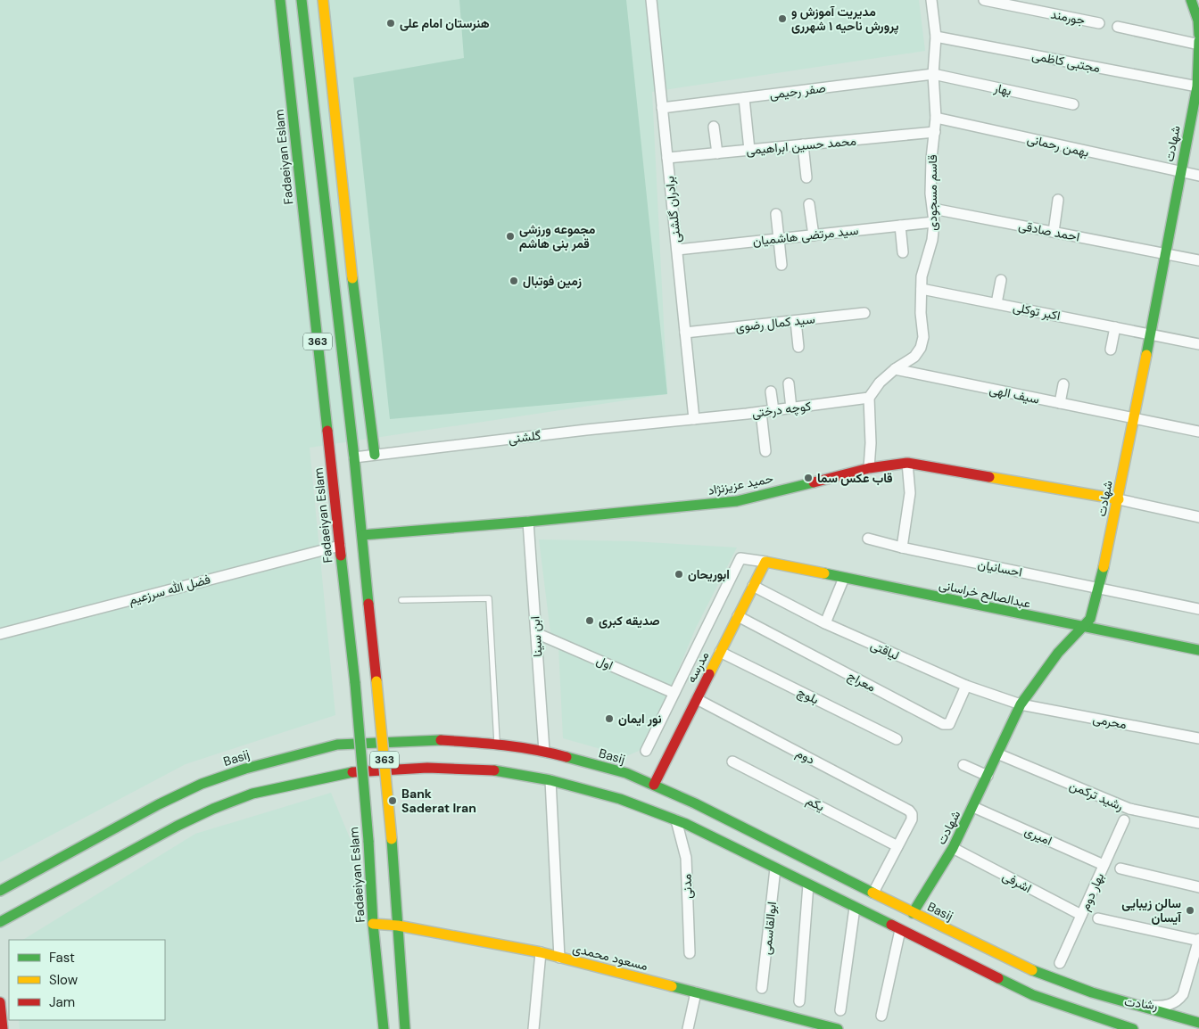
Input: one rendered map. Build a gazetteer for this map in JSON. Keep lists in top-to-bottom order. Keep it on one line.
{"streets":{"main road":["شهادت","Fadaeiyan Eslam","363","حمید عزیزنژاد","عبدالصالح خراسانی","مدرسه","Basij","مسعود محمدی"],"street":["جورمند","مجتبی کاظمی","بهار","صفر رحیمی","محمد حسین ابراهیمی","بهمن رحمانی","قاسم مسجودی","برادران گلشنی","احمد صادقی","سید مرتضی هاشمیان","اکبر توکلی","سید کمال رضوی","سیف الهی","کوچه درختی","گلشنی","احسانیان","فضل الله سرزعیم","ابن سینا","لیاقتی","اول","معراج","بلوچ","محرمی","دوم","رشید ترکمن","یکم","امیری","اشرفی","مدنی","بهار دوم","ابوالقاسمی","رشادت"]},"crossings":[["مجتبی کاظمی","شهادت"],["مجتبی کاظمی","قاسم مسجودی"],["بهار","صفر رحیمی"],["بهار","قاسم مسجودی"],["صفر رحیمی","قاسم مسجودی"],["صفر رحیمی","برادران گلشنی"],["شهادت","بهمن رحمانی"],["شهادت","احمد صادقی"],["شهادت","اکبر توکلی"],["شهادت","سیف الهی"],["شهادت","حمید عزیزنژاد"],["شهادت","احسانیان"],["شهادت","عبدالصالح خراسانی"],["شهادت","لیاقتی"],["شهادت","محرمی"],["شهادت","Basij"],["شهادت","رشید ترکمن"],["شهادت","امیری"],["شهادت","اشرفی"],["محمد حسین ابراهیمی","قاسم مسجودی"],["محمد حسین ابراهیمی","برادران گلشنی"],["بهمن رحمانی","قاسم مسجودی"],["Fadaeiyan Eslam","فضل الله سرزعیم"],["Fadaeiyan Eslam","مسعود محمدی"],["قاسم مسجودی","احمد صادقی"],["قاسم مسجودی","سید مرتضی هاشمیان"],["قاسم مسجودی","اکبر توکلی"],["قاسم مسجودی","سیف الهی"],["قاسم مسجودی","کوچه درختی"],["برادران گلشنی","سید مرتضی هاشمیان"],["برادران گلشنی","سید کمال رضوی"],["برادران گلشنی","کوچه درختی"],["برادران گلشنی","گلشنی"],["363","گلشنی"],["363","حمید عزیزنژاد"],["363","مسعود محمدی"],["کوچه درختی","گلشنی"],["حمید عزیزنژاد","ابن سینا"],["عبدالصالح خراسانی","مدرسه"],["ابن سینا","اول"],["ابن سینا","Basij"],["لیاقتی","مدرسه"],["لیاقتی","معراج"],["لیاقتی","محرمی"],["مدرسه","معراج"],["مدرسه","بلوچ"],["مدرسه","Basij"],["مدرسه","دوم"],["Basij","رشادت"],["دوم","یکم"],["امیری","بهار دوم"],["اشرفی","بهار دوم"]],"places":["مدیریت آموزش و پرورش ناحیه ۱ شهرری","هنرستان امام علی","مجموعه ورزشی قمر بنی هاشم","زمین فوتبال","قاب عکس سما","ابوریحان","صدیقه کبری","نور ایمان","Bank Saderat Iran","سالن زیبایی آیسان"],"legend":["Fast","Slow","Jam"]}
